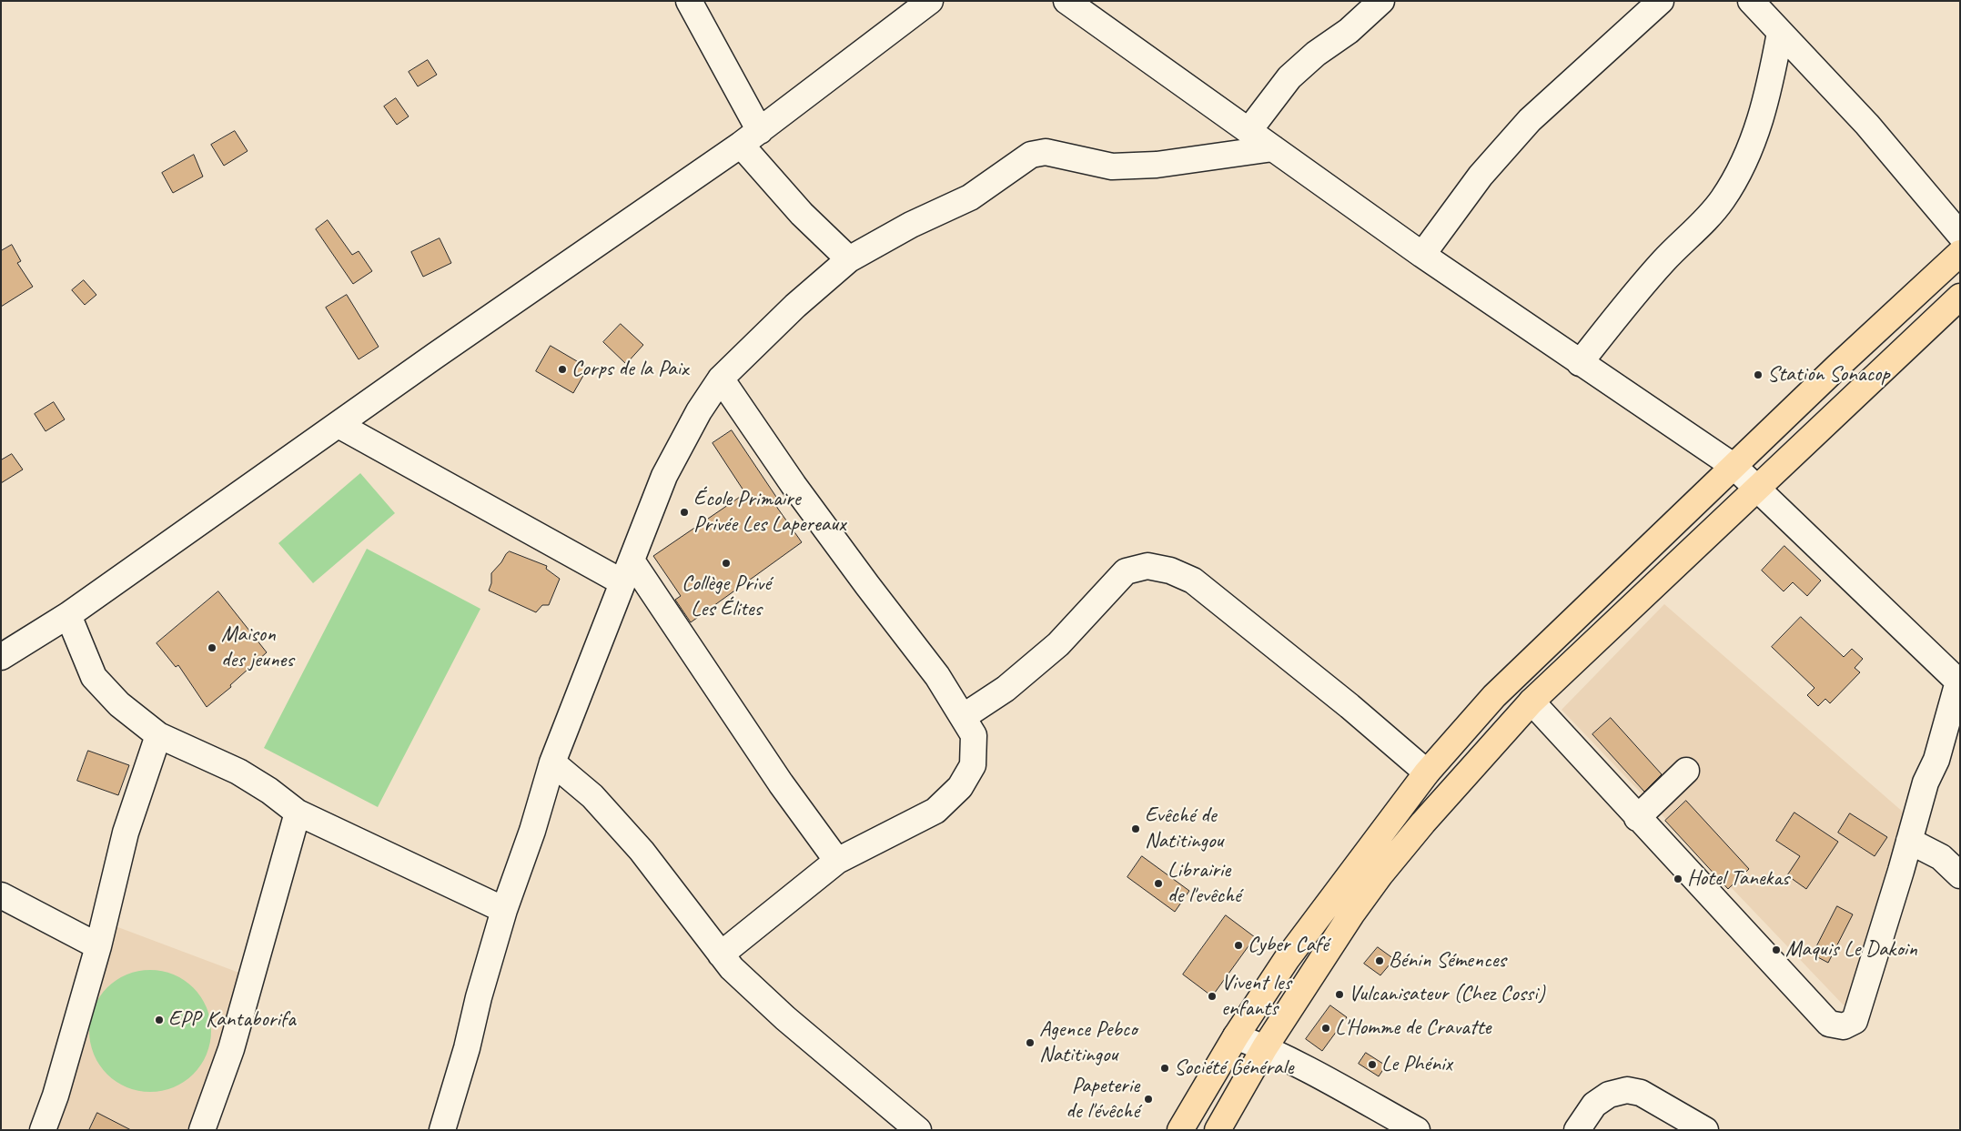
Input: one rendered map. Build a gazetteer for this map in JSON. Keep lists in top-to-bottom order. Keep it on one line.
{"places":["Corps de la Paix","Station Sonacop","École Primaire Privée Les Lapereaux","Collège Privé Les Élites","Maison des jeunes","Evêché de Natitingou","Hotel Tanekas","Librairie de l'evêché","Cyber Café","Maquis Le Dakoin","Bénin Sémences","Vulcanisateur (Chez Cossi)","Vivent les enfants","EPP Kantaborifa","L'Homme de Cravatte","Agence Pebco Natitingou","Le Phénix","Société Générale","Papeterie de l'évêché"]}
